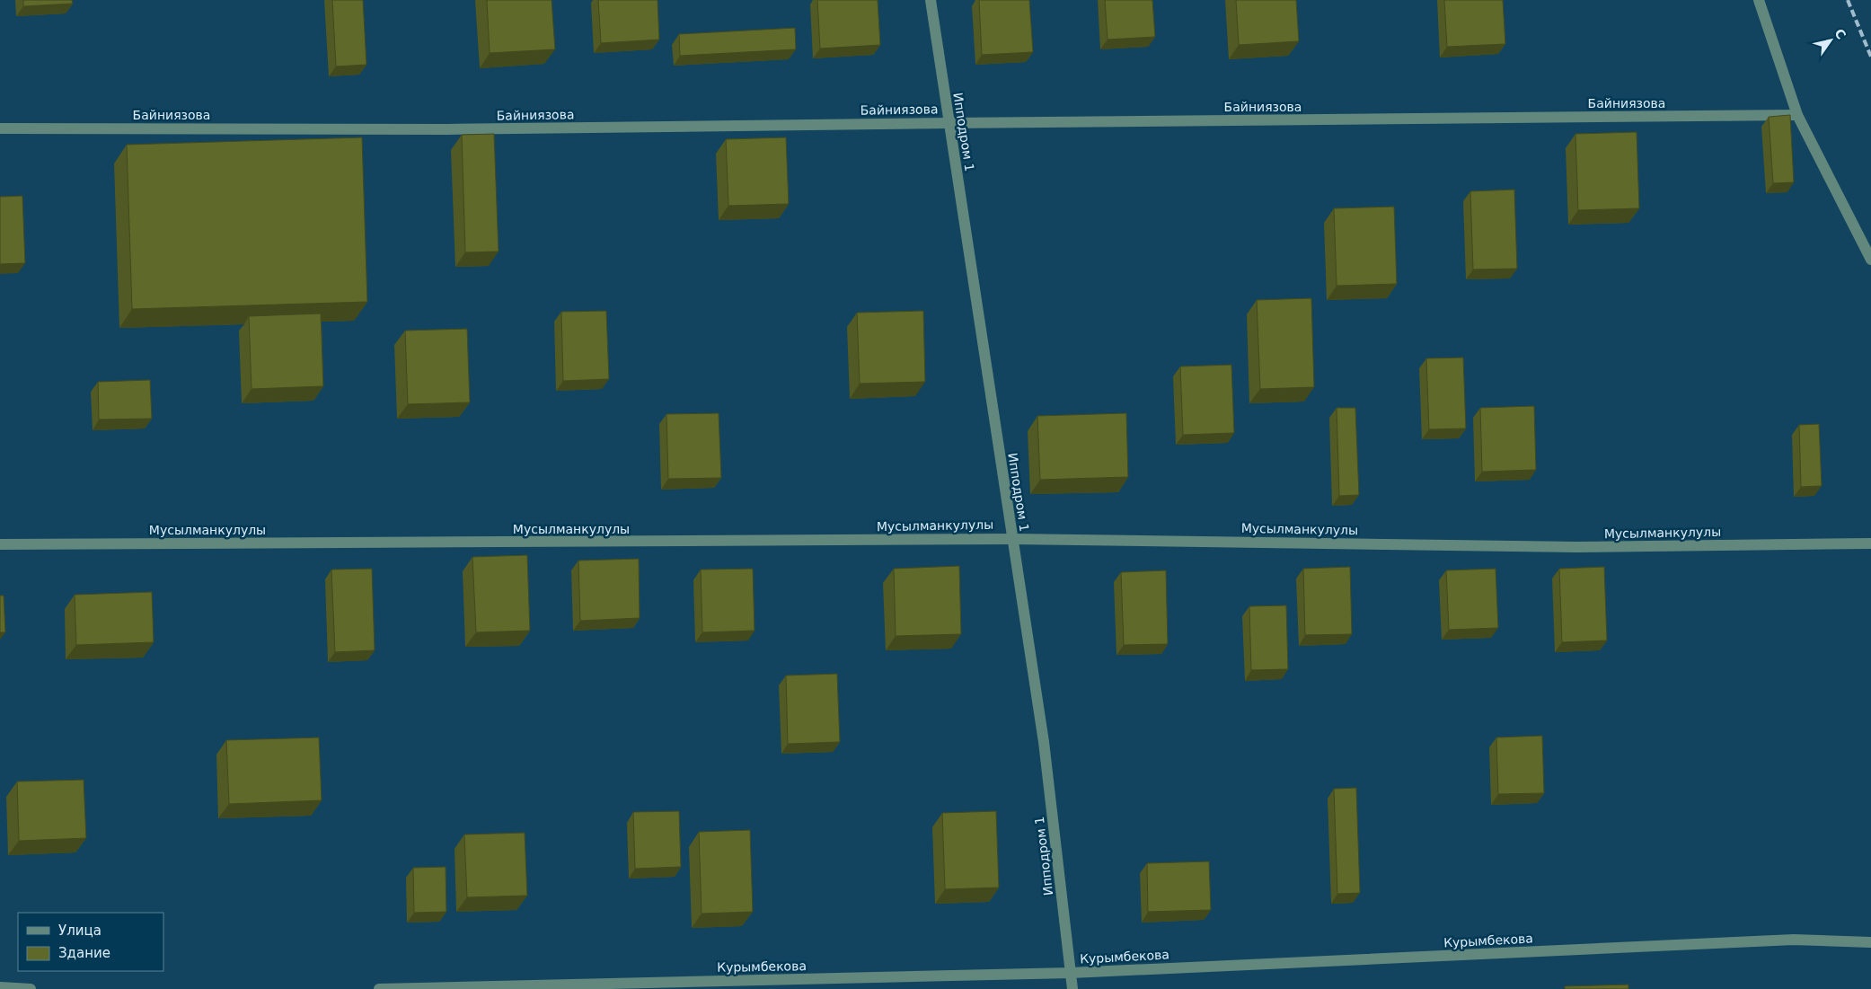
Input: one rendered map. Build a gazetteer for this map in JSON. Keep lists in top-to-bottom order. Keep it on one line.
{"streets":{"street":["Байниязова","Ипподром 1","Мусылманкулулы","Курымбекова"]},"crossings":[["Байниязова","Ипподром 1"],["Ипподром 1","Мусылманкулулы"],["Ипподром 1","Курымбекова"]],"legend":["Улица","Здание"],"north":"top right"}
